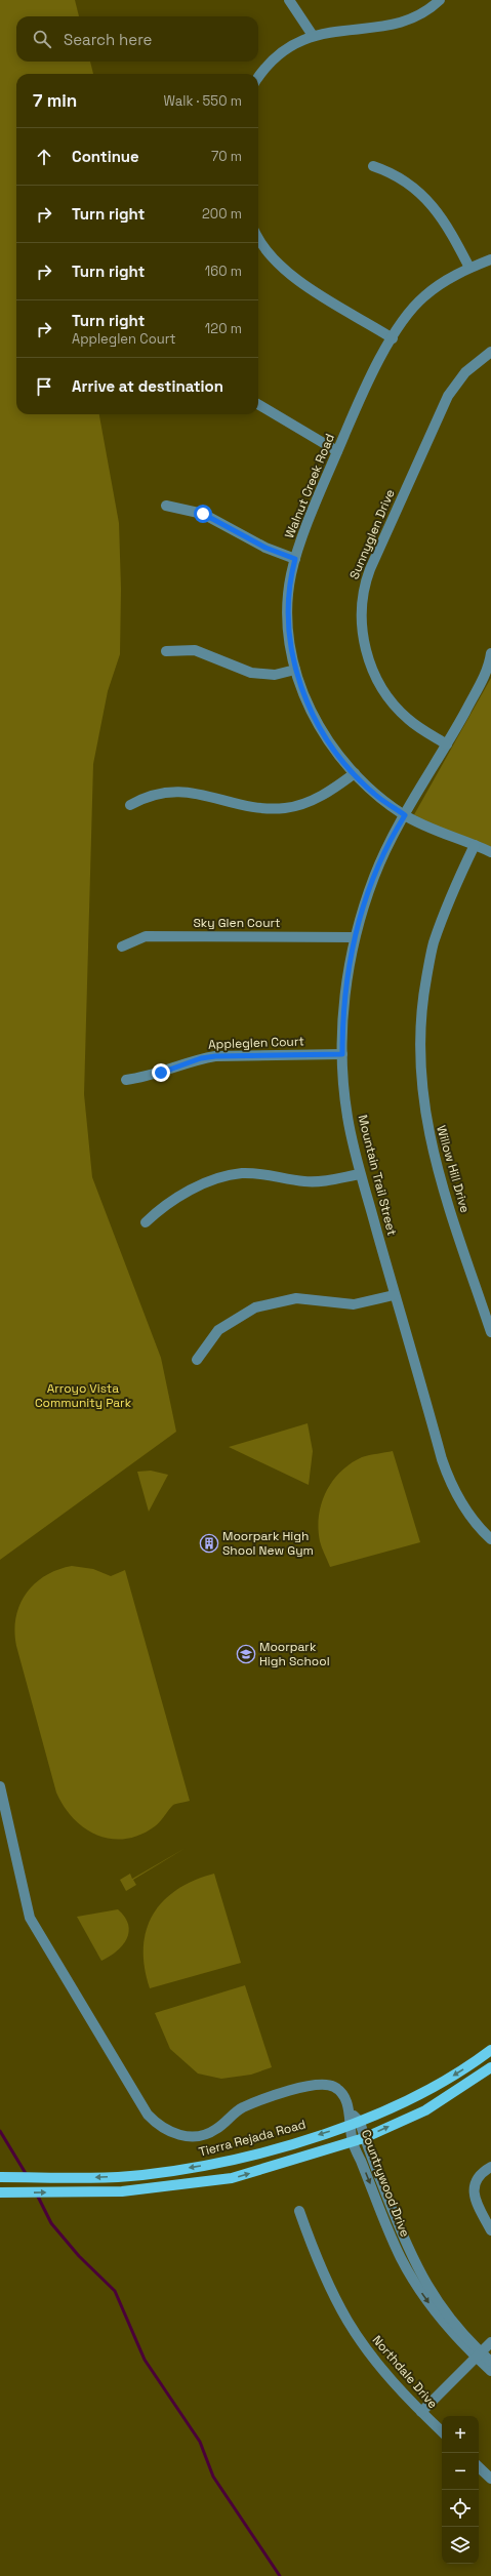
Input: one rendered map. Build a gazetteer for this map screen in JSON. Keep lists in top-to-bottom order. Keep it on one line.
{"streets":{"main road":["Tierra Rejada Road"],"street":["Walnut Creek Road","Sunnyglen Drive","Sky Glen Court","Appleglen Court","Willow Hill Drive","Mountain Trail Street","Countrywood Drive","Northdale Drive"]},"crossings":[["Walnut Creek Road","Willow Hill Drive"],["Walnut Creek Road","Mountain Trail Street"],["Sunnyglen Drive","Mountain Trail Street"],["Sky Glen Court","Mountain Trail Street"],["Appleglen Court","Mountain Trail Street"],["Tierra Rejada Road","Countrywood Drive"]],"parks":["Arroyo Vista Community Park"],"places":{"building":["Moorpark High Shool New Gym"],"school or university":["Moorpark High School"]},"page":{"search":"Search here","heading":["7 min","Walk · 550 m"],"list":[["Continue","70 m"],["Turn right","200 m"],["Turn right","160 m"],["Turn right","Appleglen Court","120 m"],"Arrive at destination"],"map_buttons":["+","−"]}}
